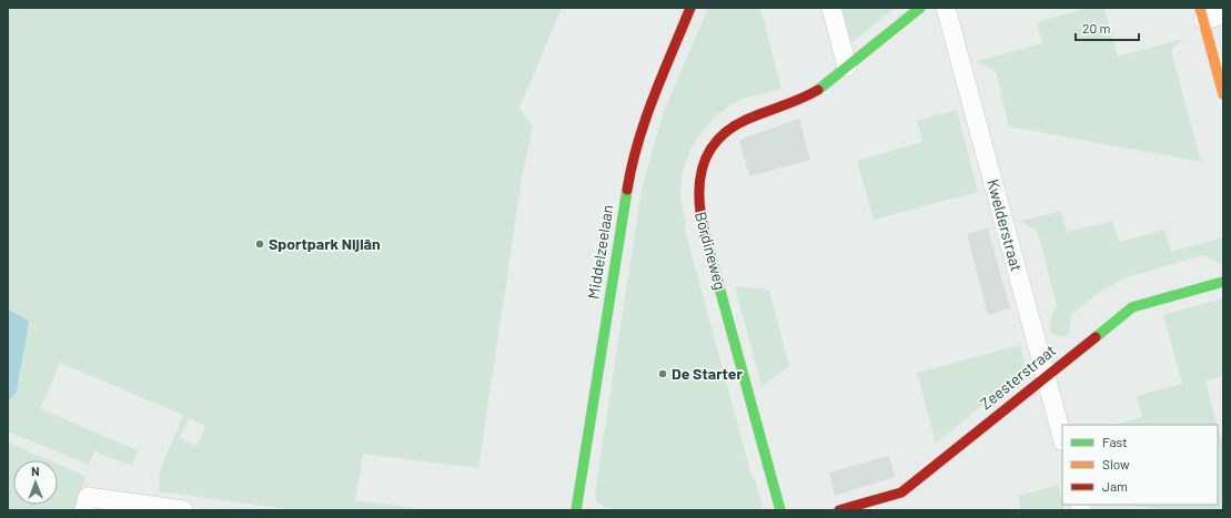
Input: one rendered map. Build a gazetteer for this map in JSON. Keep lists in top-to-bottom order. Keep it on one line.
{"streets":{"street":["Kwelderstraat","Bordineweg","Middelzeelaan","Zeesterstraat"]},"crossings":[["Kwelderstraat","Zeesterstraat"]],"places":["Sportpark Nijlân","De Starter"],"legend":["Fast","Slow","Jam"],"scale_bar":"20 m","north":"top"}
